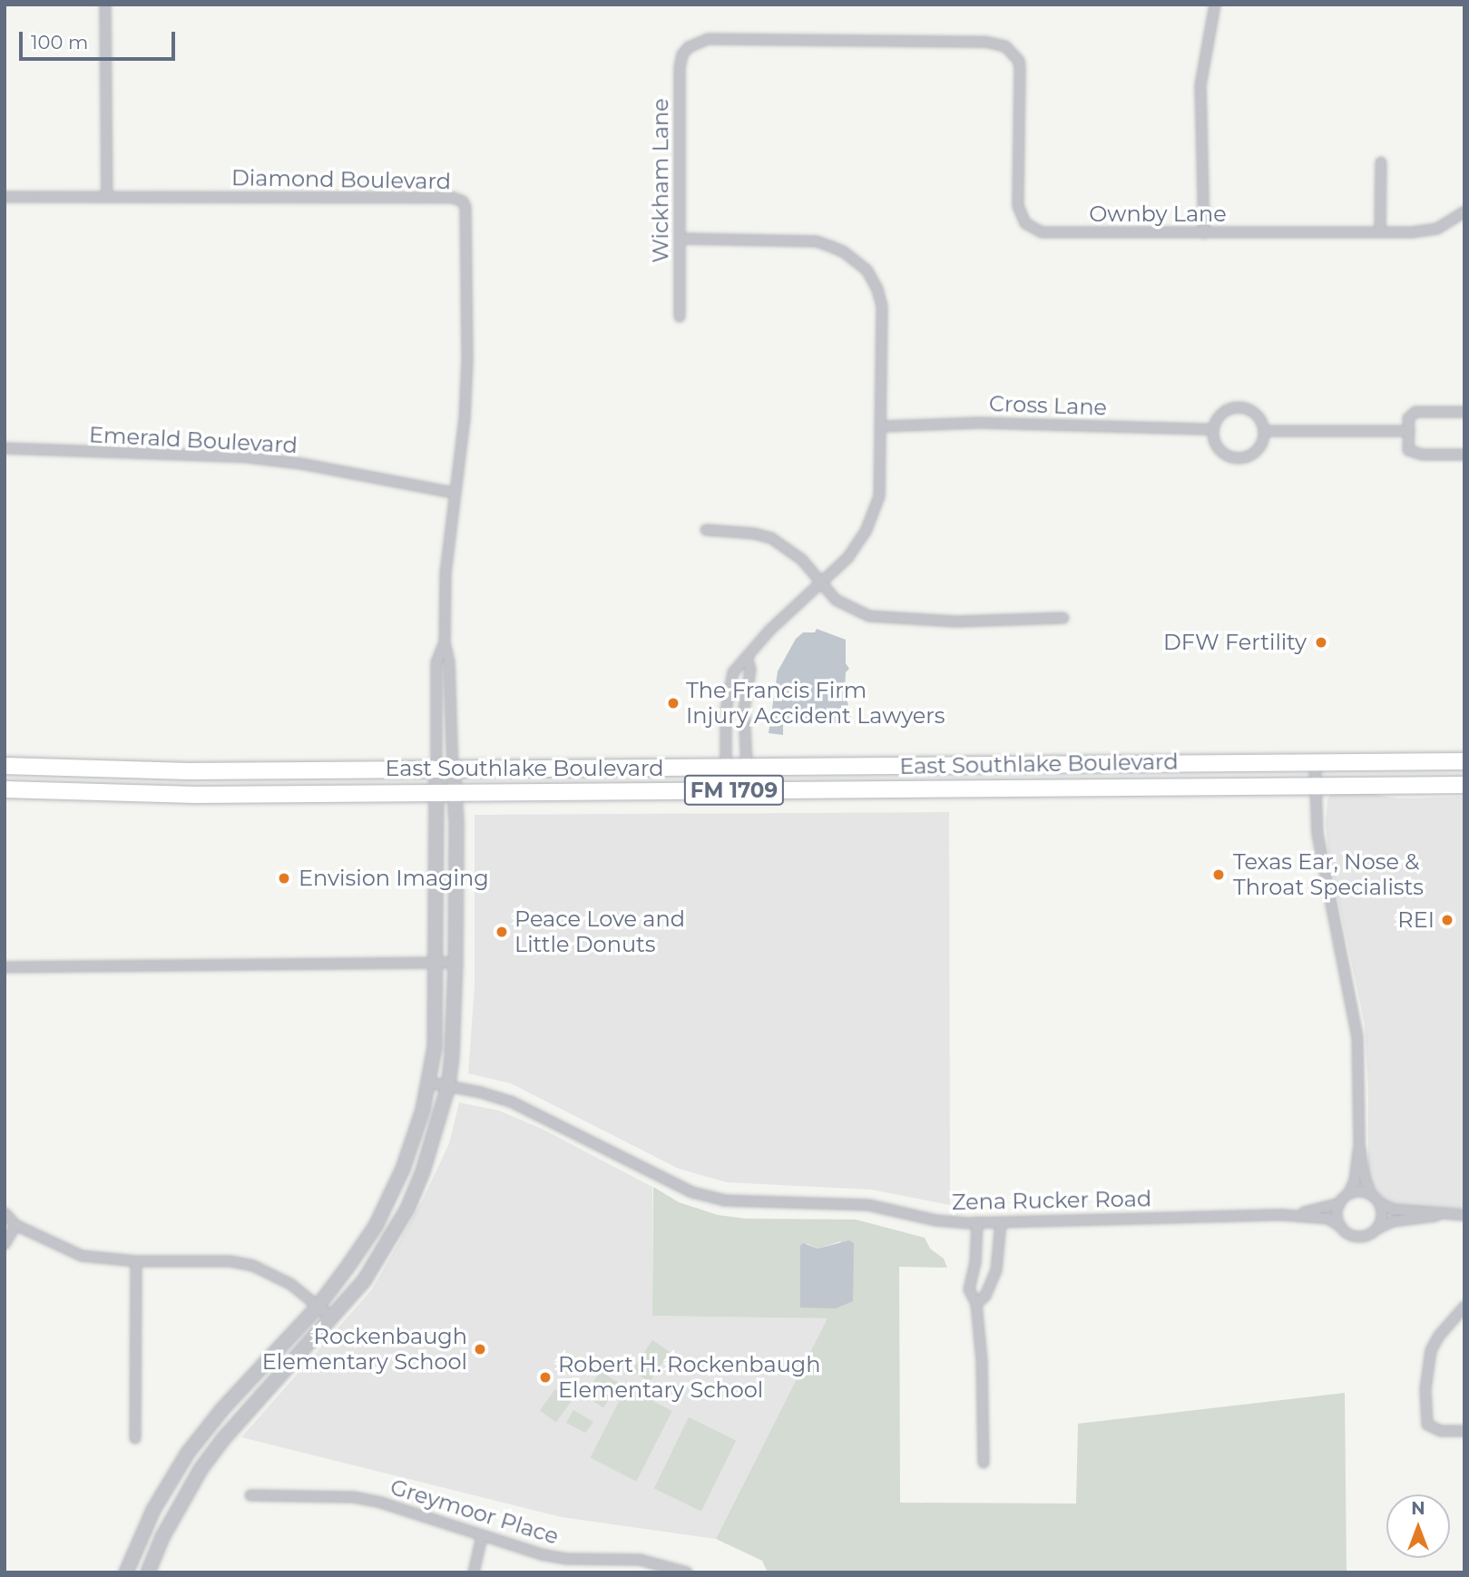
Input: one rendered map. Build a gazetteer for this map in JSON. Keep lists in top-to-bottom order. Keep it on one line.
{"streets":{"main road":["East Southlake Boulevard","FM 1709"],"street":["Diamond Boulevard","Wickham Lane","Ownby Lane","Cross Lane","Emerald Boulevard","Zena Rucker Road","Greymoor Place"]},"crossings":[["Diamond Boulevard","Emerald Boulevard"],["Diamond Boulevard","East Southlake Boulevard"],["Wickham Lane","Ownby Lane"]],"places":["DFW Fertility","The Francis Firm Injury Accident Lawyers","Texas Ear, Nose & Throat Specialists","Envision Imaging","REI","Peace Love and Little Donuts","Rockenbaugh Elementary School","Robert H. Rockenbaugh Elementary School"],"scale_bar":"100 m","north":"top"}
